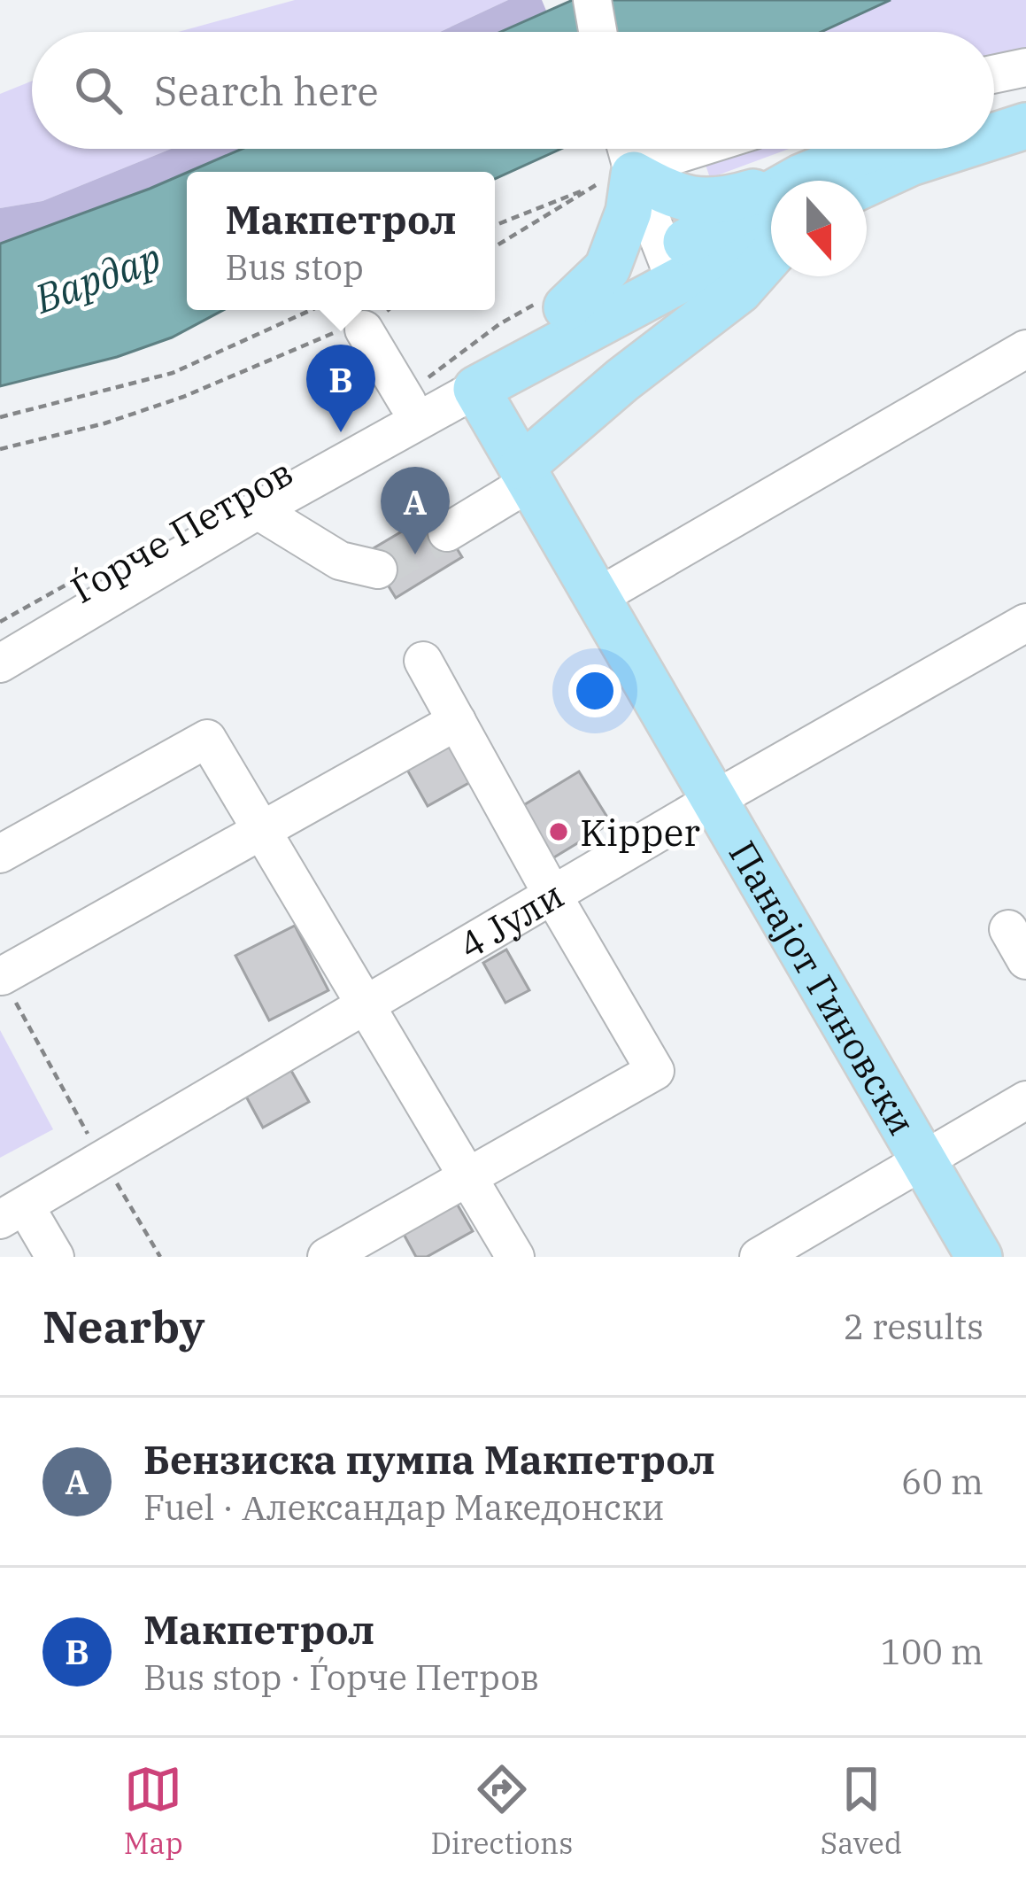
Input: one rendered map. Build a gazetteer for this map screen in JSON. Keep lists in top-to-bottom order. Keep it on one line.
{"streets":{"main road":["Ѓорче Петров","Панајот Гиновски"],"street":["4 Јули"]},"crossings":[["Ѓорче Петров","Панајот Гиновски"],["4 Јули","Панајот Гиновски"]],"water":["Вардар"],"places":["Kipper"],"north":"bottom","page":{"search":"Search here","popup":["Макпетрол","Bus stop"],"pins":["B","A"],"heading":["Nearby","2 results"],"list":[{"mark":"A","name":"Бензиска пумпа Макпетрол","note":"Fuel · Αлександар Македонски","value":"60 m"},{"mark":"B","name":"Макпетрол","note":"Bus stop · Ѓорче Петров","value":"100 m"}],"nav":["Map","Directions","Saved"]}}
